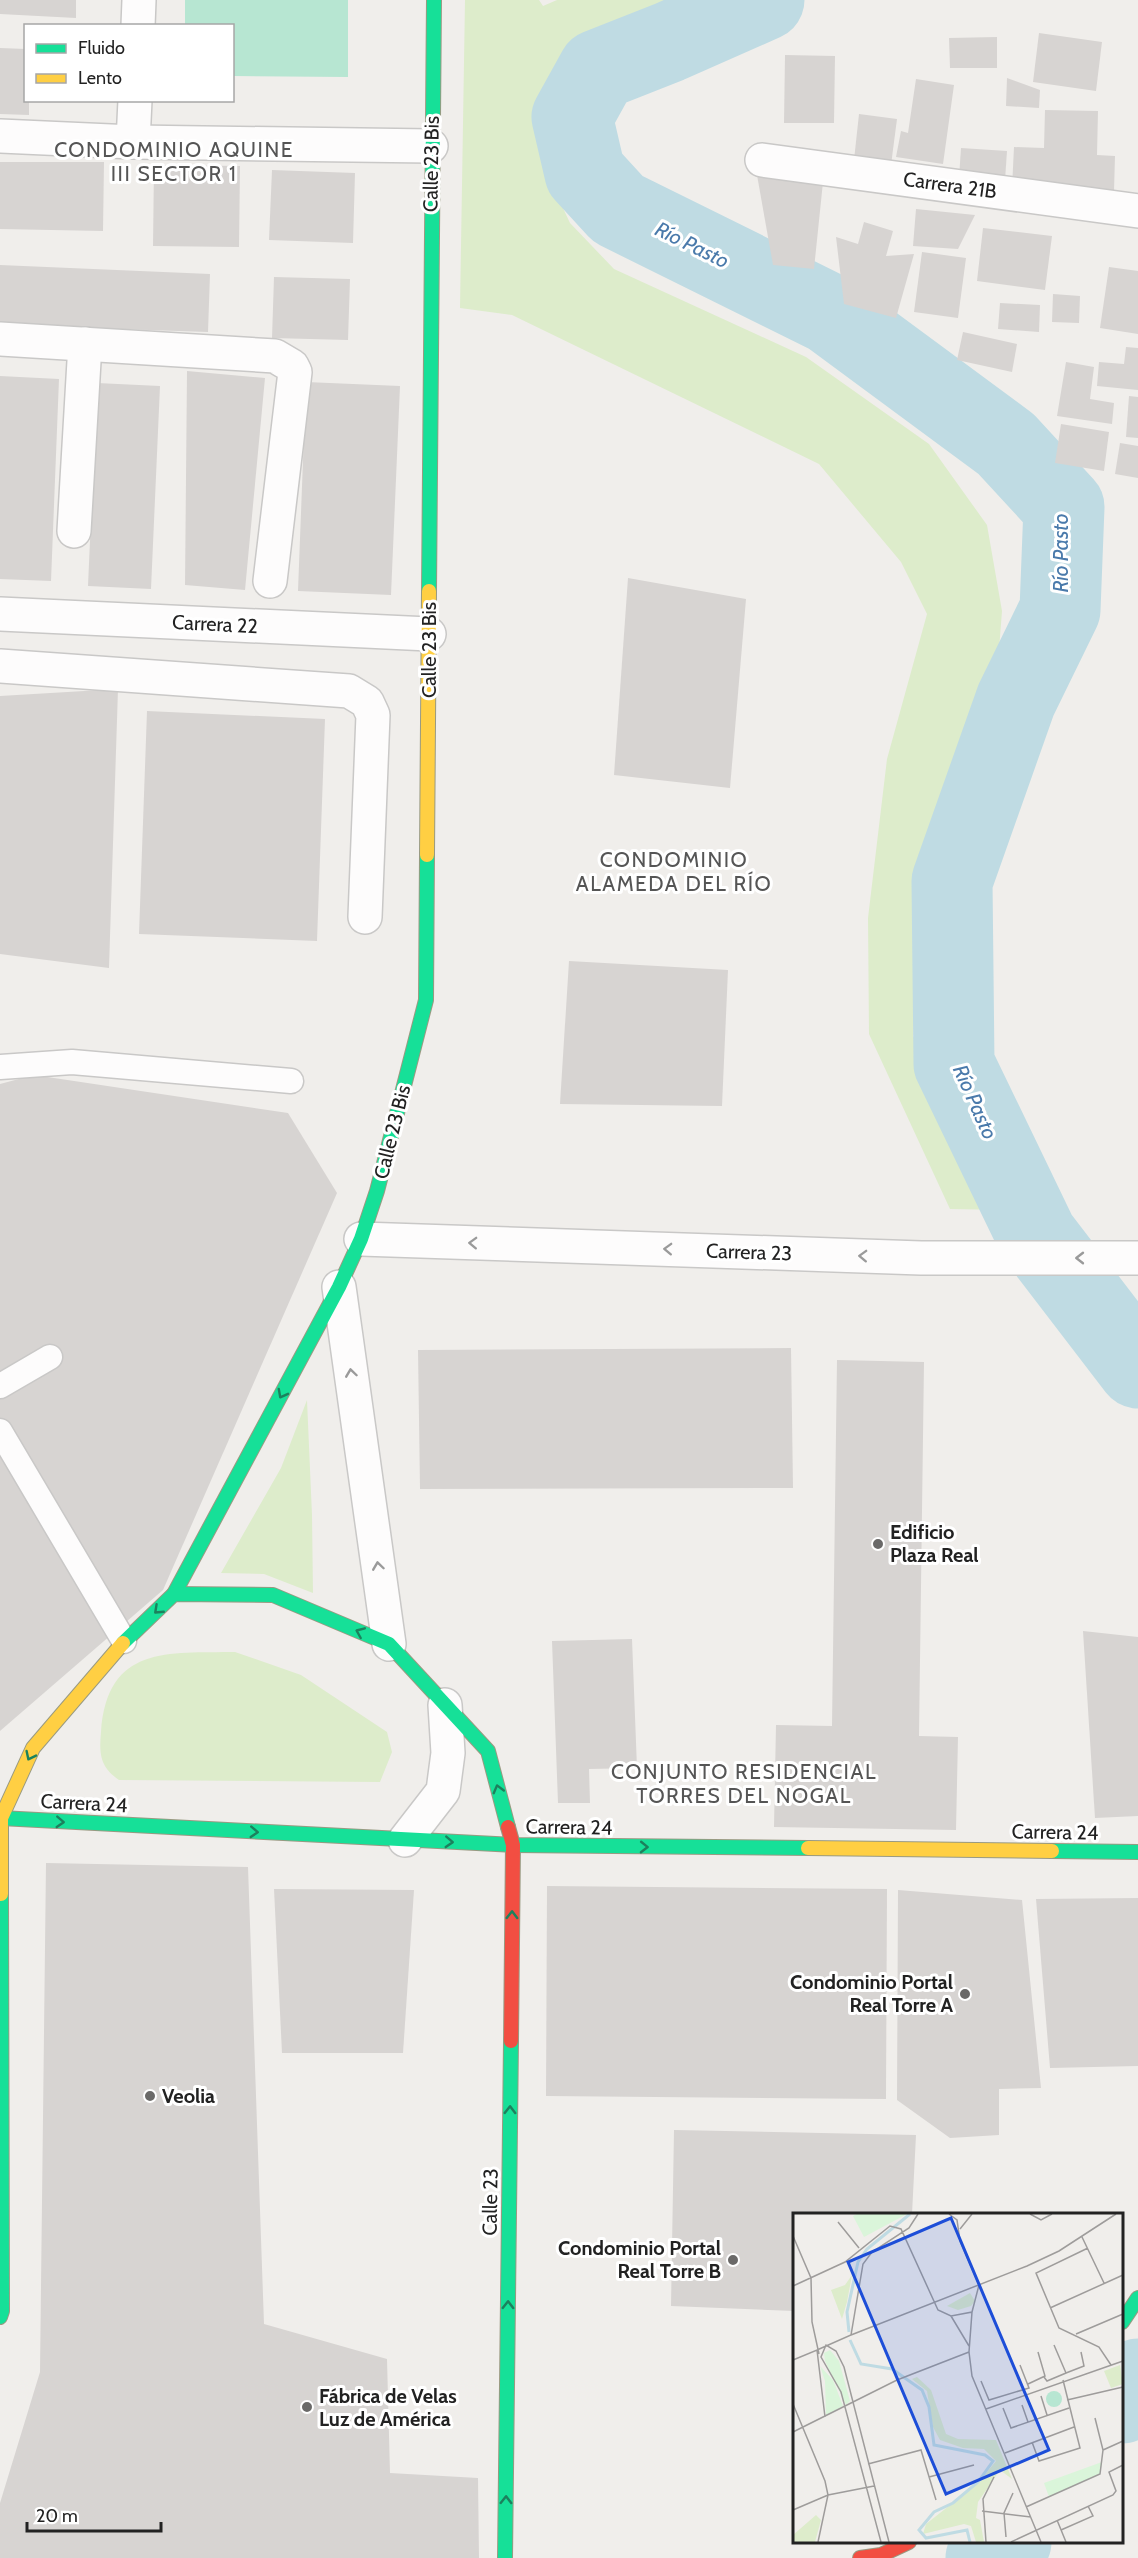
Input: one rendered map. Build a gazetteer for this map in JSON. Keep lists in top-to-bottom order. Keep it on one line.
{"streets":{"street":["Calle 23 Bis","Carrera 21B","Carrera 22","Carrera 23","Carrera 24","Calle 23"]},"crossings":[["Calle 23 Bis","Carrera 22"],["Calle 23 Bis","Carrera 23"],["Calle 23 Bis","Carrera 24"],["Carrera 24","Calle 23"]],"one_way":["Carrera 23","Carrera 24","Calle 23"],"districts":["CONDOMINIO AQUINE III SECTOR 1","CONDOMINIO ALAMEDA DEL RÍO","CONJUNTO RESIDENCIAL TORRES DEL NOGAL"],"water":["Río Pasto"],"places":["Edificio Plaza Real","Condominio Portal Real Torre A","Veolia","Condominio Portal Real Torre B","Fábrica de Velas Luz de América"],"legend":["Fluido","Lento"],"scale_bar":"20 m"}
